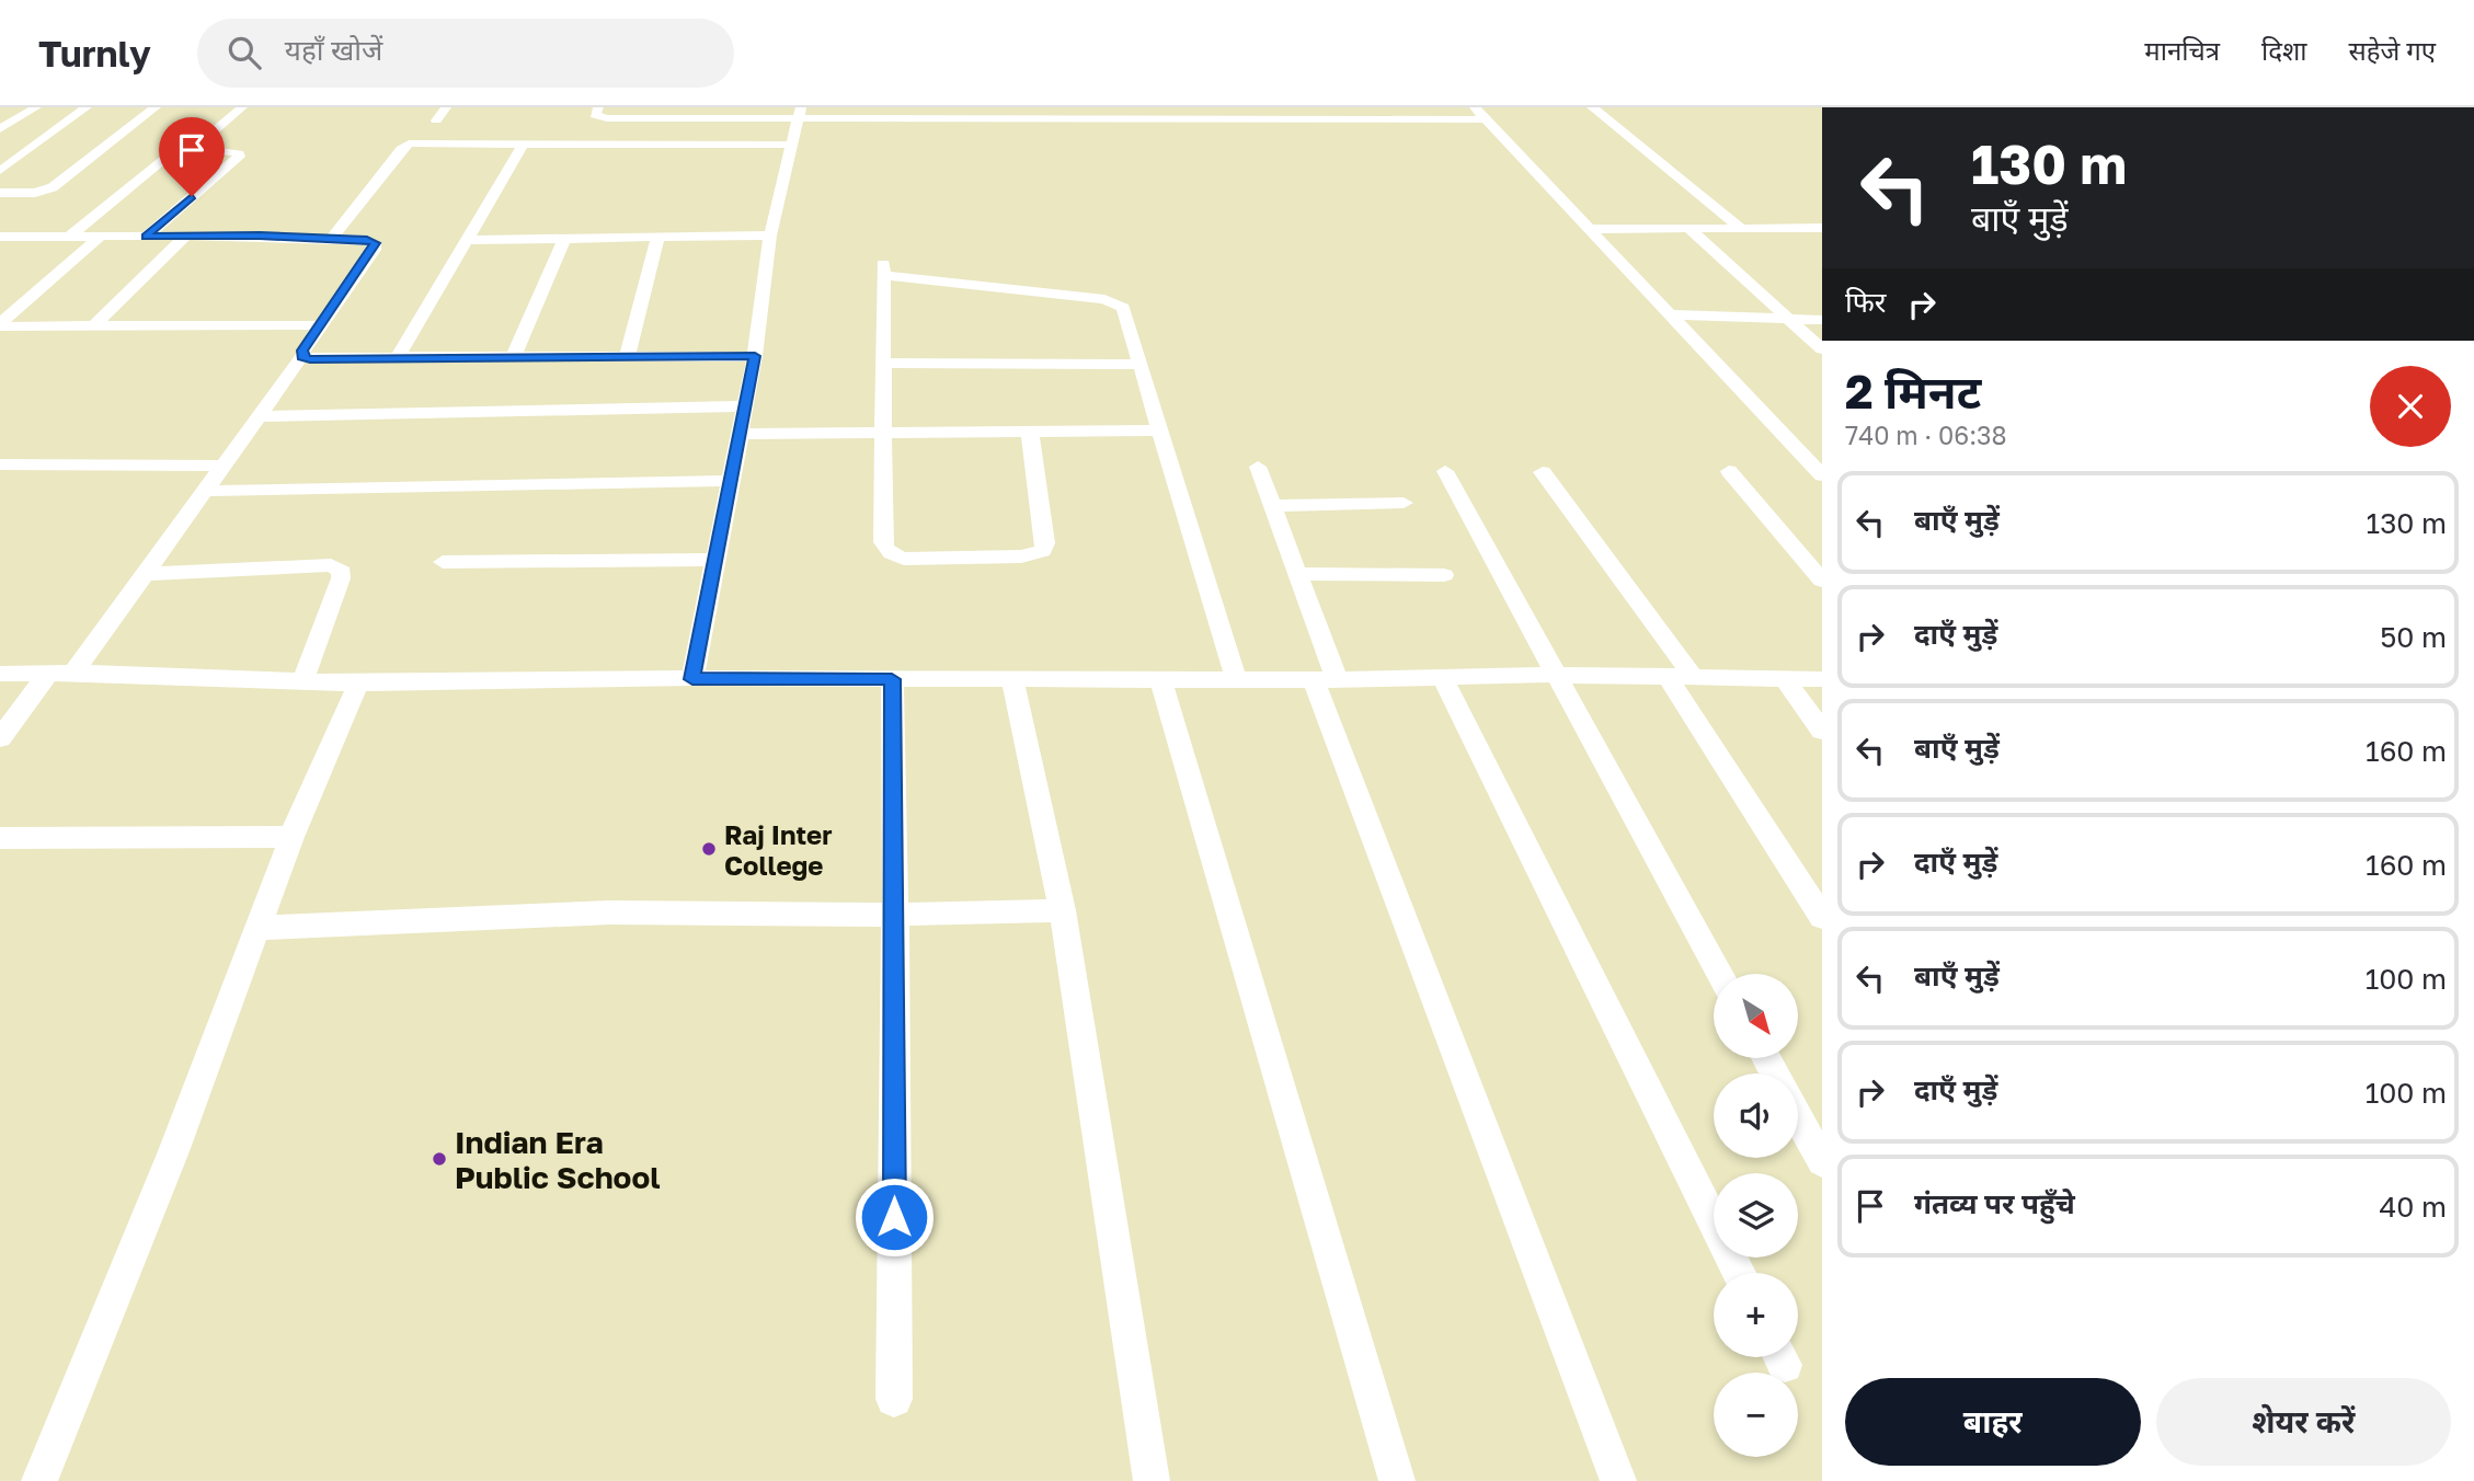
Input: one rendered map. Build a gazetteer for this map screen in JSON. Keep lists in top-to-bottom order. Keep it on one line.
{"places":["Raj Inter College","Indian Era Public School"],"north":"bottom right","page":{"header":"Turnly","search":"यहाँ खोजें","nav":["मानचित्र","दिशा","सहेजे गए"],"turn":["130 m","बाएँ मुड़ें"],"then":"फिर","heading":["2 मिनट","740 m · 06:38"],"list":[{"name":"बाएँ मुड़ें","value":"130 m"},{"name":"दाएँ मुड़ें","value":"50 m"},{"name":"बाएँ मुड़ें","value":"160 m"},{"name":"दाएँ मुड़ें","value":"160 m"},{"name":"बाएँ मुड़ें","value":"100 m"},{"name":"दाएँ मुड़ें","value":"100 m"},{"name":"गंतव्य पर पहुँचे","value":"40 m"}],"map_buttons":["+","−"],"buttons":["बाहर","शेयर करें"]}}
